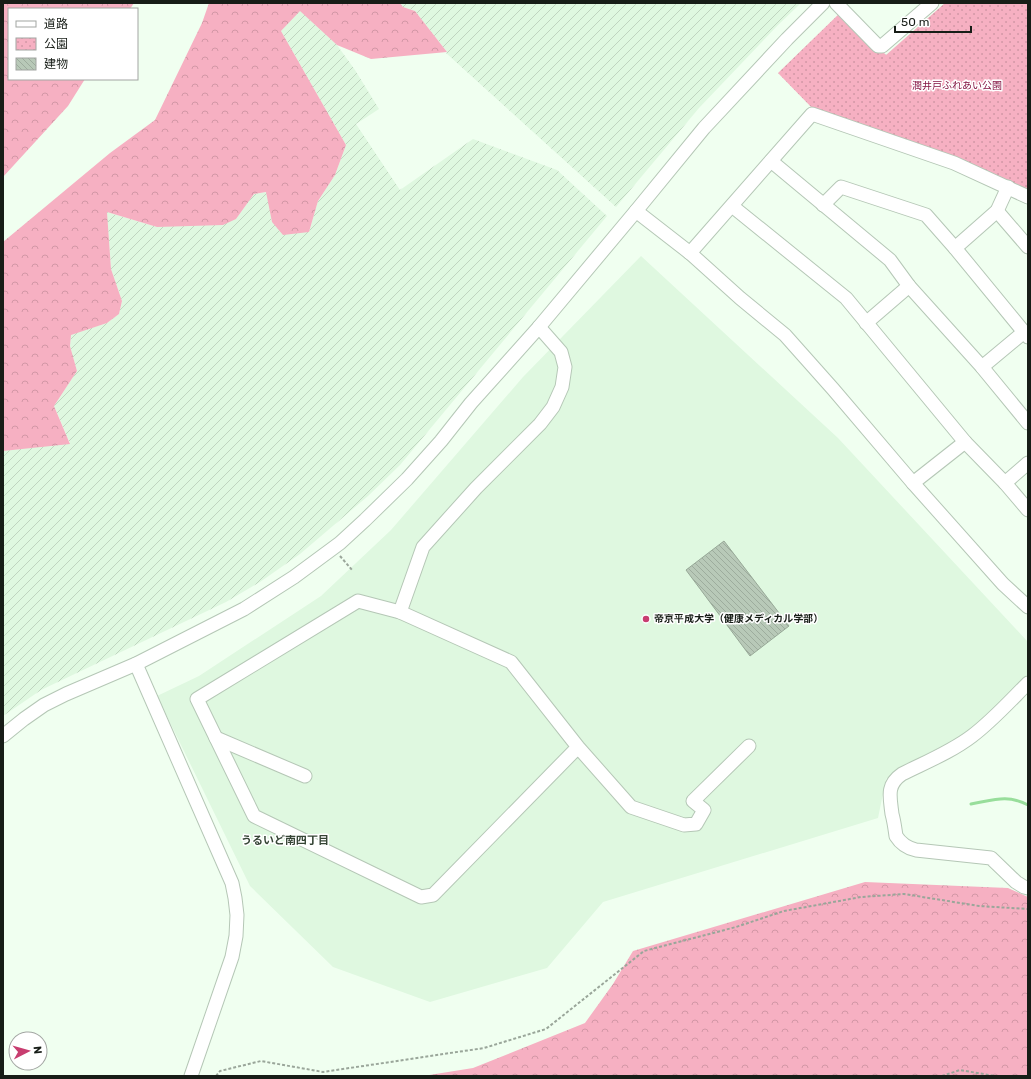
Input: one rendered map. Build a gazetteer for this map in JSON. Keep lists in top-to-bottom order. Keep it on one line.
{"districts":["うるいど南四丁目"],"parks":["潤井戸ふれあい公園"],"places":["帝京平成大学（健康メディカル学部）"],"legend":["道路","公園","建物"],"scale_bar":"50 m","north":"right"}
